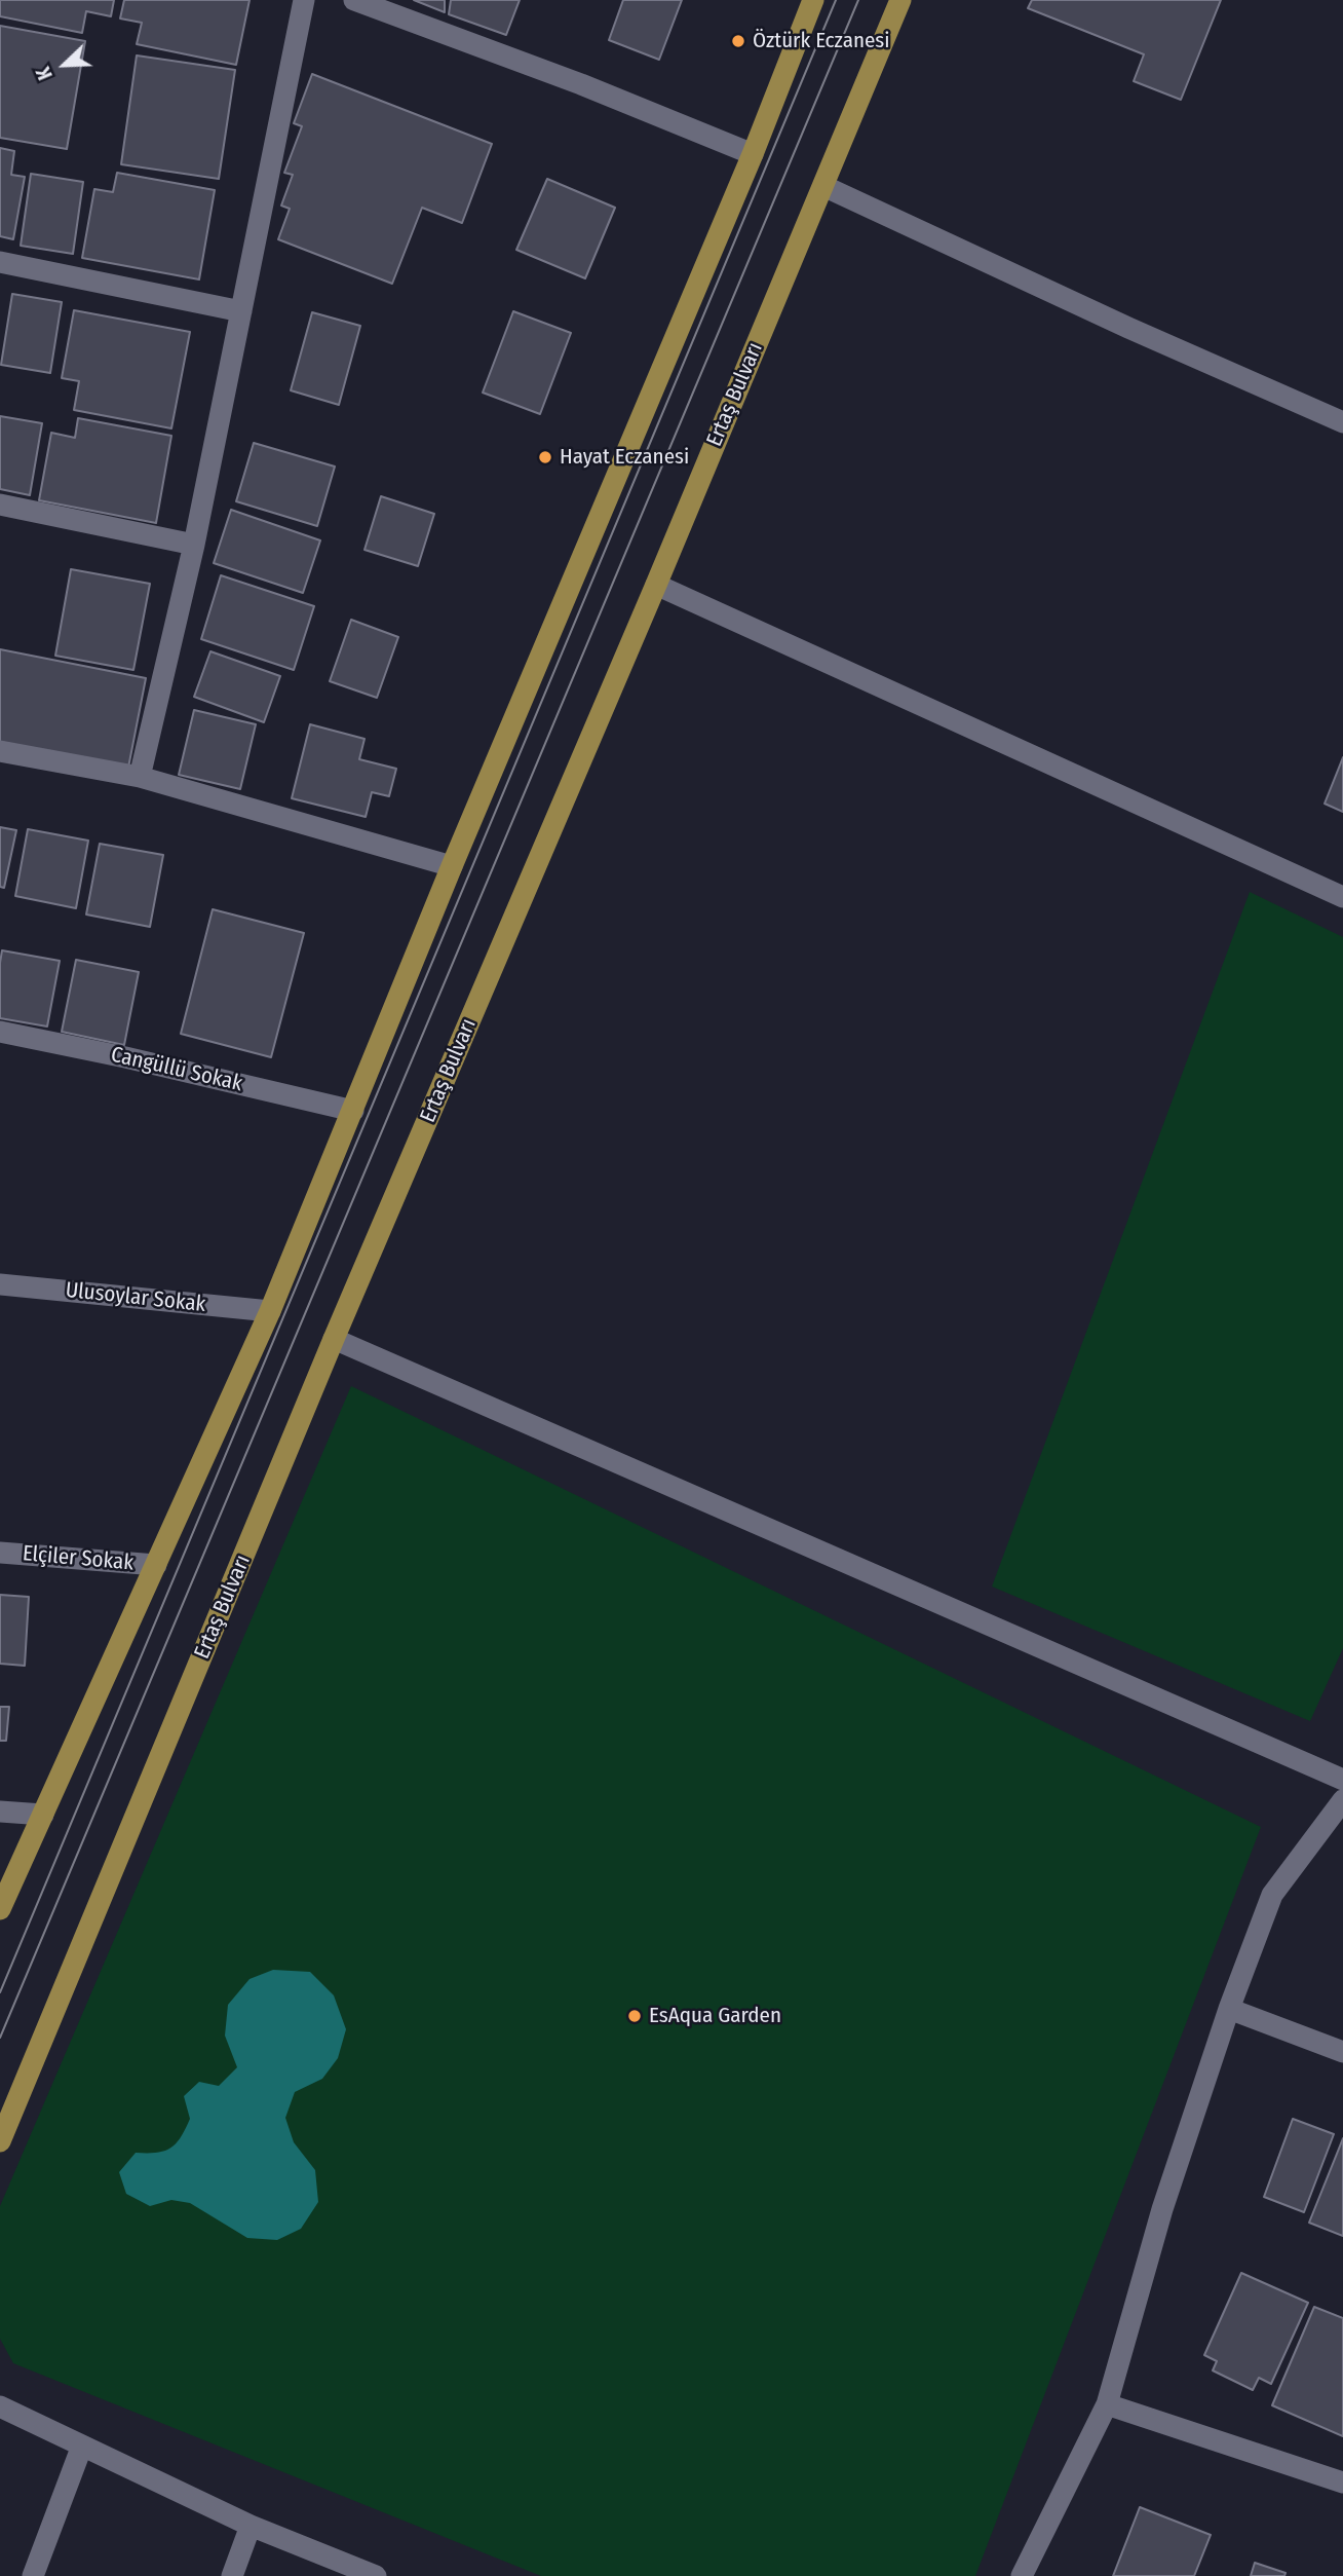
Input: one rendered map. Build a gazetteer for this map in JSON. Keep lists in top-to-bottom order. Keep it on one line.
{"streets":{"main road":["Ertaş Bulvarı"],"street":["Cangüllü Sokak","Ulusoylar Sokak","Elçiler Sokak"]},"places":["Öztürk Eczanesi","Hayat Eczanesi","EsAqua Garden"],"north":"bottom left"}
